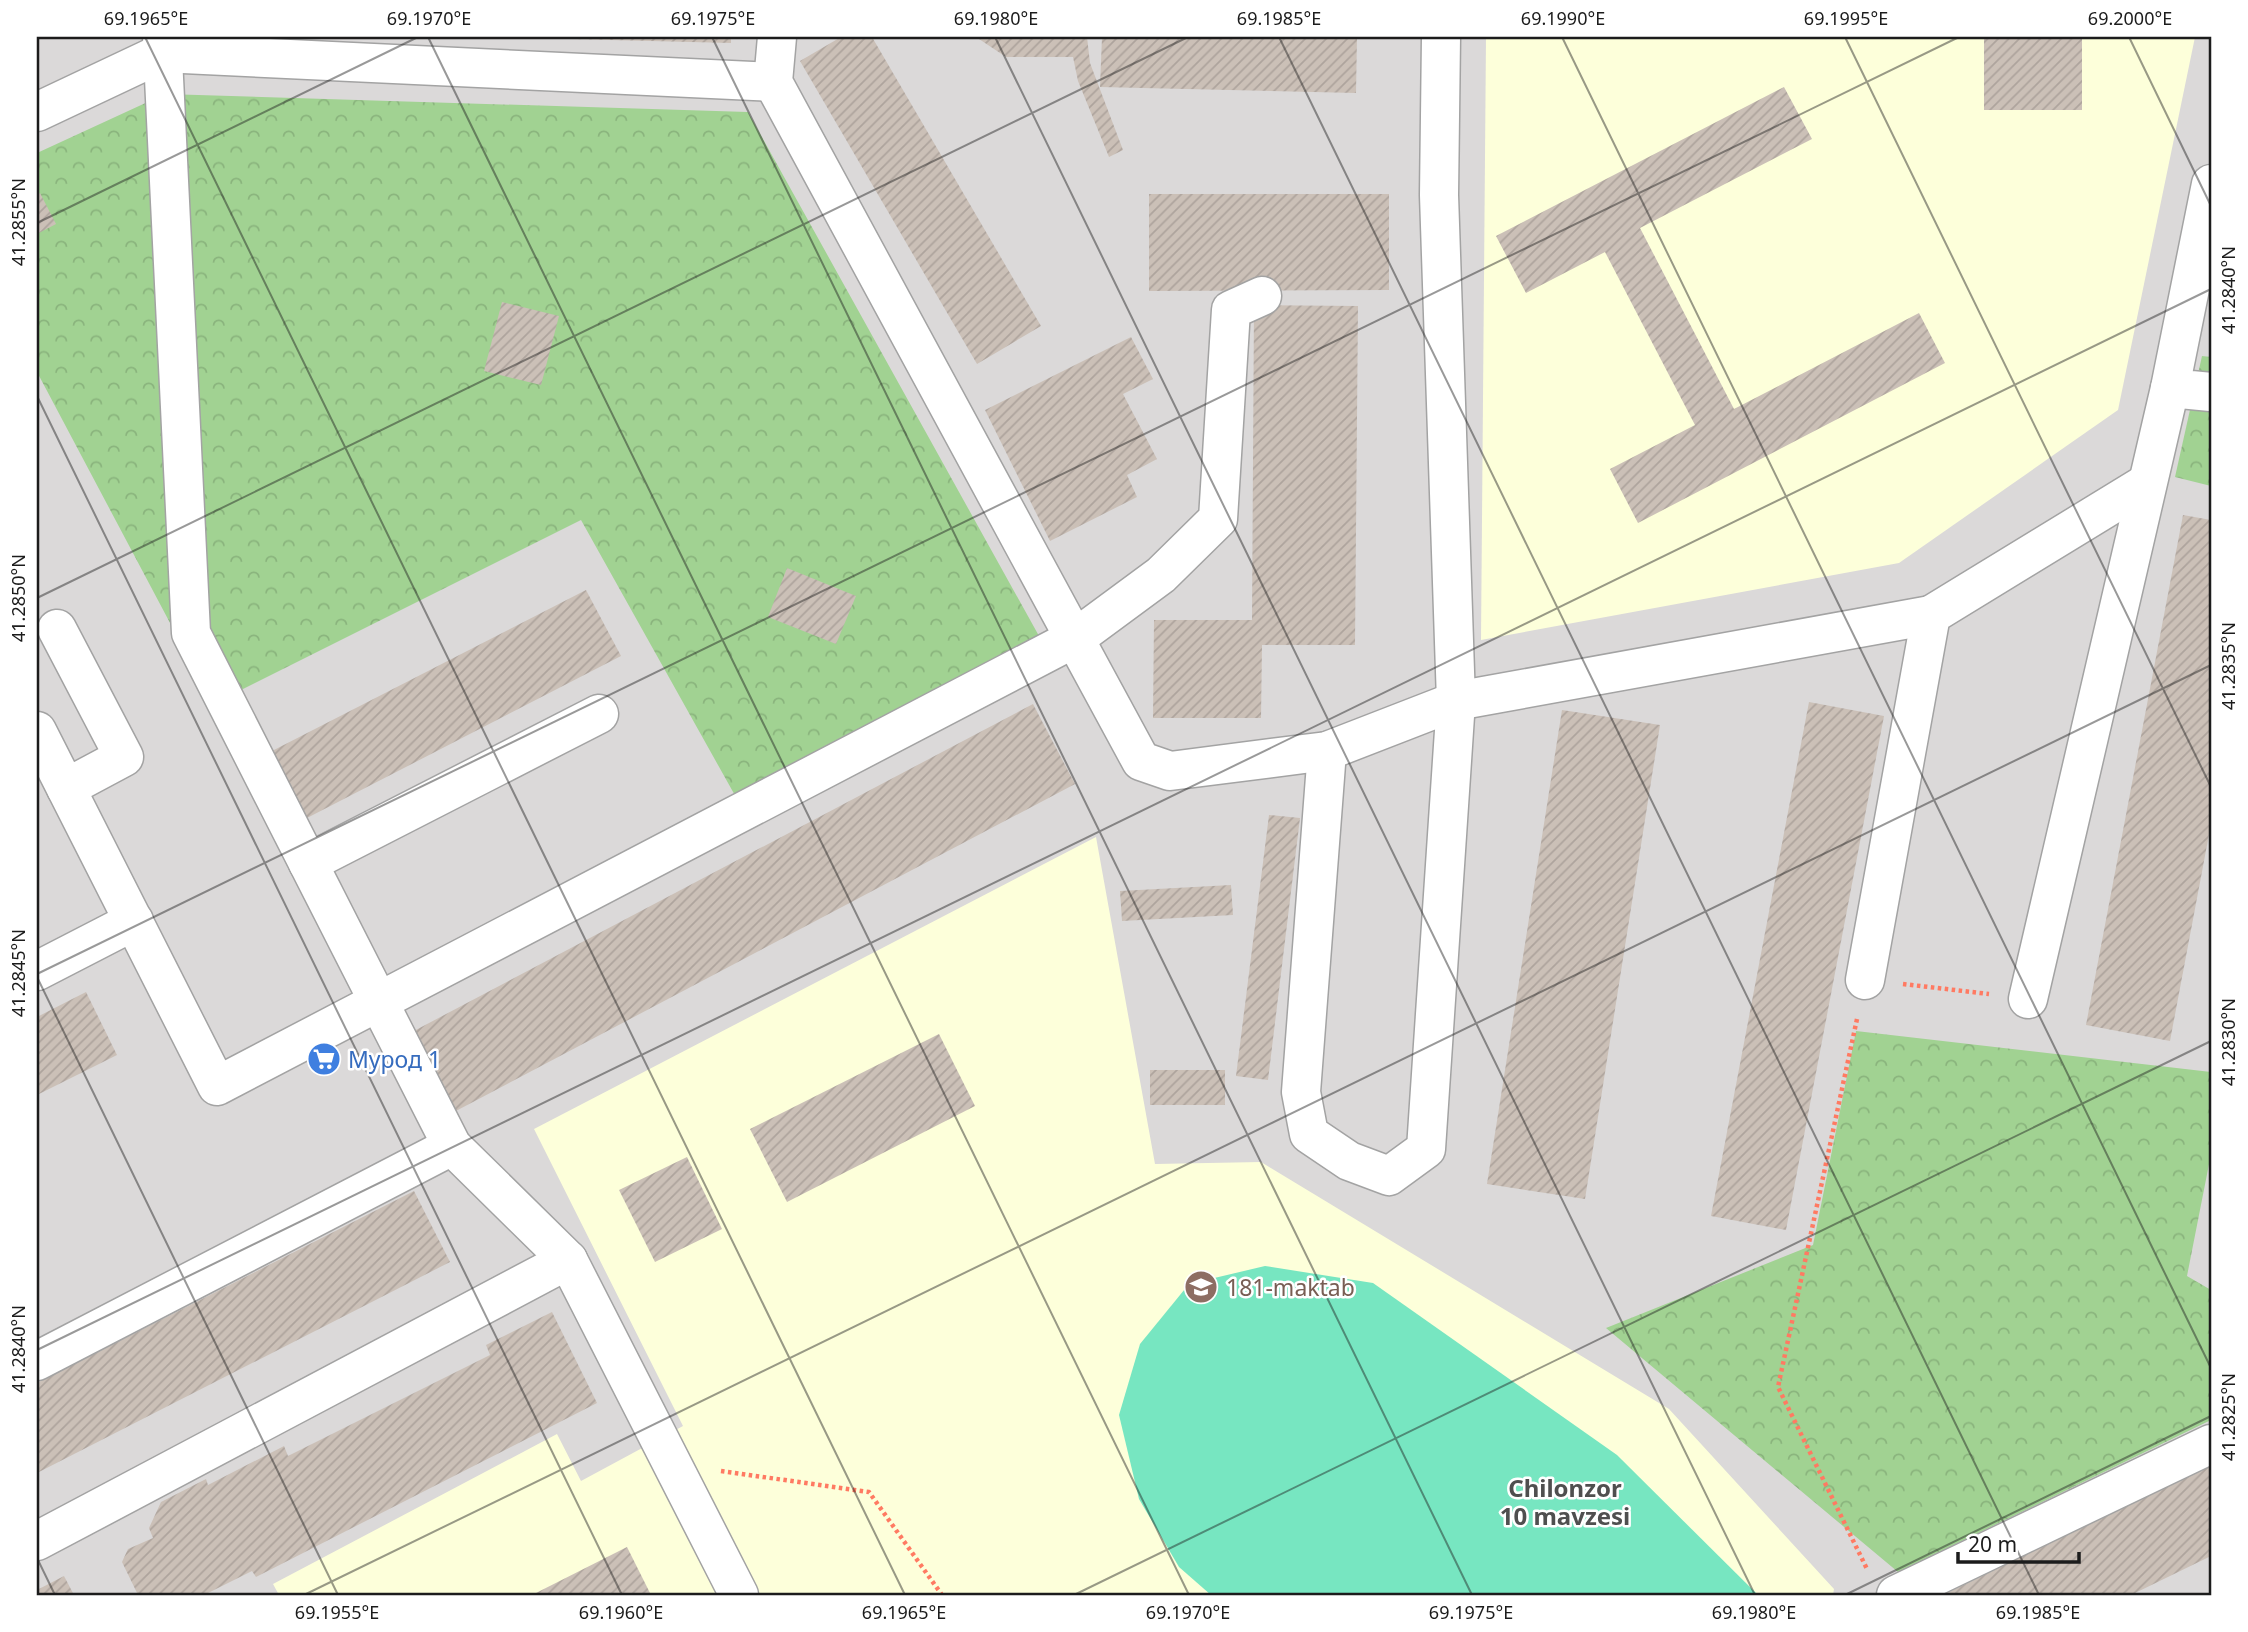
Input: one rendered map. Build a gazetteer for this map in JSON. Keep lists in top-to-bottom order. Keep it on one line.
{"districts":["Chilonzor 10 mavzesi"],"places":{"supermarket":["Мурод 1"],"school or university":["181-maktab"]},"scale_bar":"20 m","coordinates":["69.1965°E","69.1970°E","69.1975°E","69.1980°E","69.1985°E","69.1990°E","69.1995°E","69.2000°E","41.2855°N","41.2840°N","41.2850°N","41.2835°N","41.2845°N","41.2830°N","41.2825°N","69.1955°E","69.1960°E"]}
